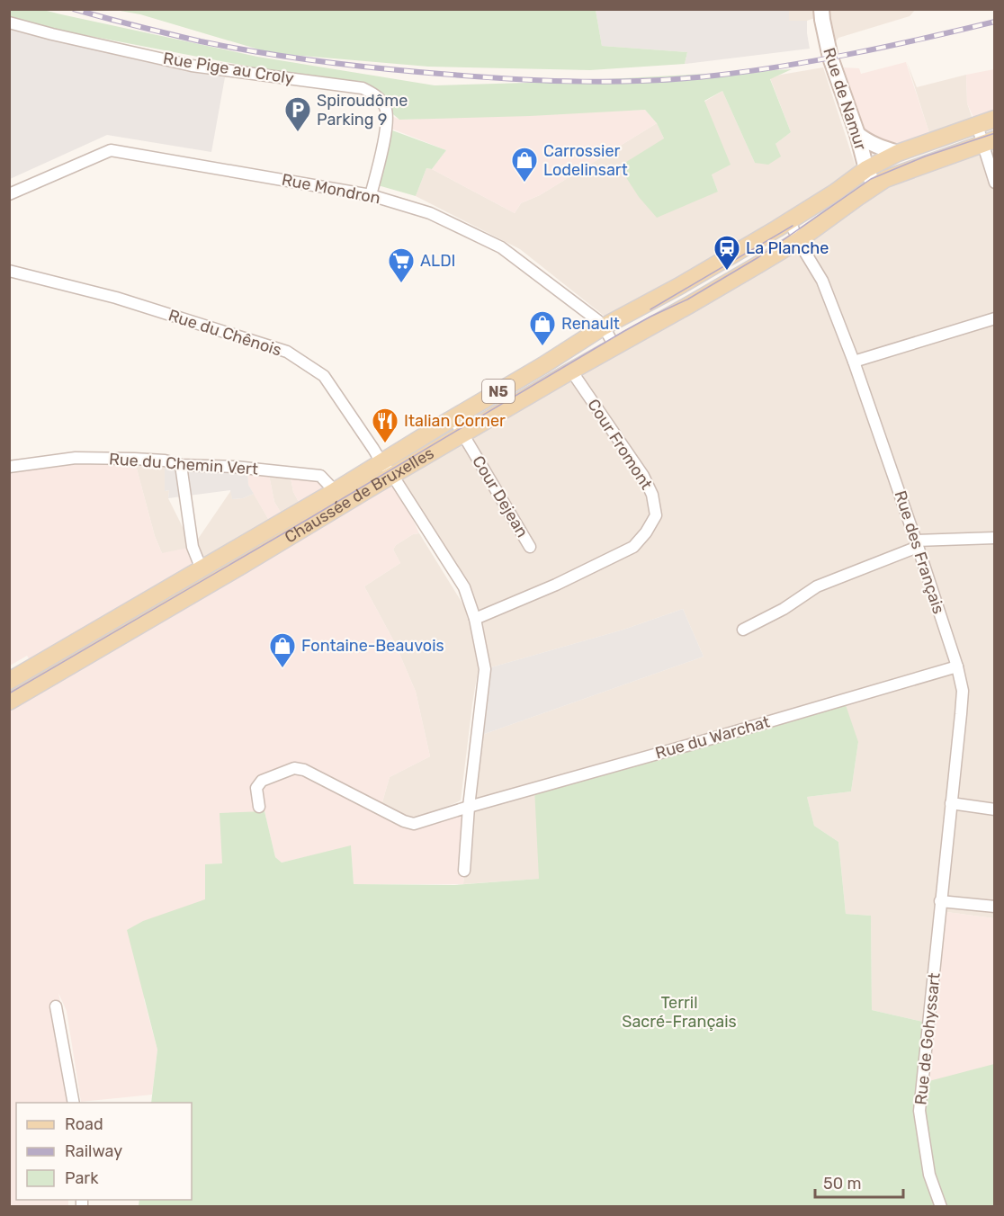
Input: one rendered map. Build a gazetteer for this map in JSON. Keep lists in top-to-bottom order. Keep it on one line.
{"streets":{"main road":["Rue de Namur","N5","Chaussée de Bruxelles"],"street":["Rue Pige au Croly","Rue Mondron","Rue du Chênois","Cour Fromont","Rue du Chemin Vert","Cour Dejean","Rue des Français","Rue du Warchat","Rue de Gohyssart"]},"crossings":[["Rue Pige au Croly","Rue Mondron"],["Rue de Namur","Chaussée de Bruxelles"],["Rue Mondron","Chaussée de Bruxelles"],["Rue du Chênois","Chaussée de Bruxelles"],["Cour Fromont","Chaussée de Bruxelles"],["Rue du Chemin Vert","Chaussée de Bruxelles"],["Chaussée de Bruxelles","Cour Dejean"],["Chaussée de Bruxelles","Rue des Français"],["Rue des Français","Rue du Warchat"],["Rue des Français","Rue de Gohyssart"]],"parks":["Terril Sacré-Français"],"places":{"parking":["Spiroudôme Parking 9"],"shop":["Carrossier Lodelinsart","Renault","Fontaine-Beauvois"],"station":["La Planche"],"supermarket":["ALDI"],"restaurant":["Italian Corner"]},"legend":["Road","Railway","Park"],"scale_bar":"50 m"}
